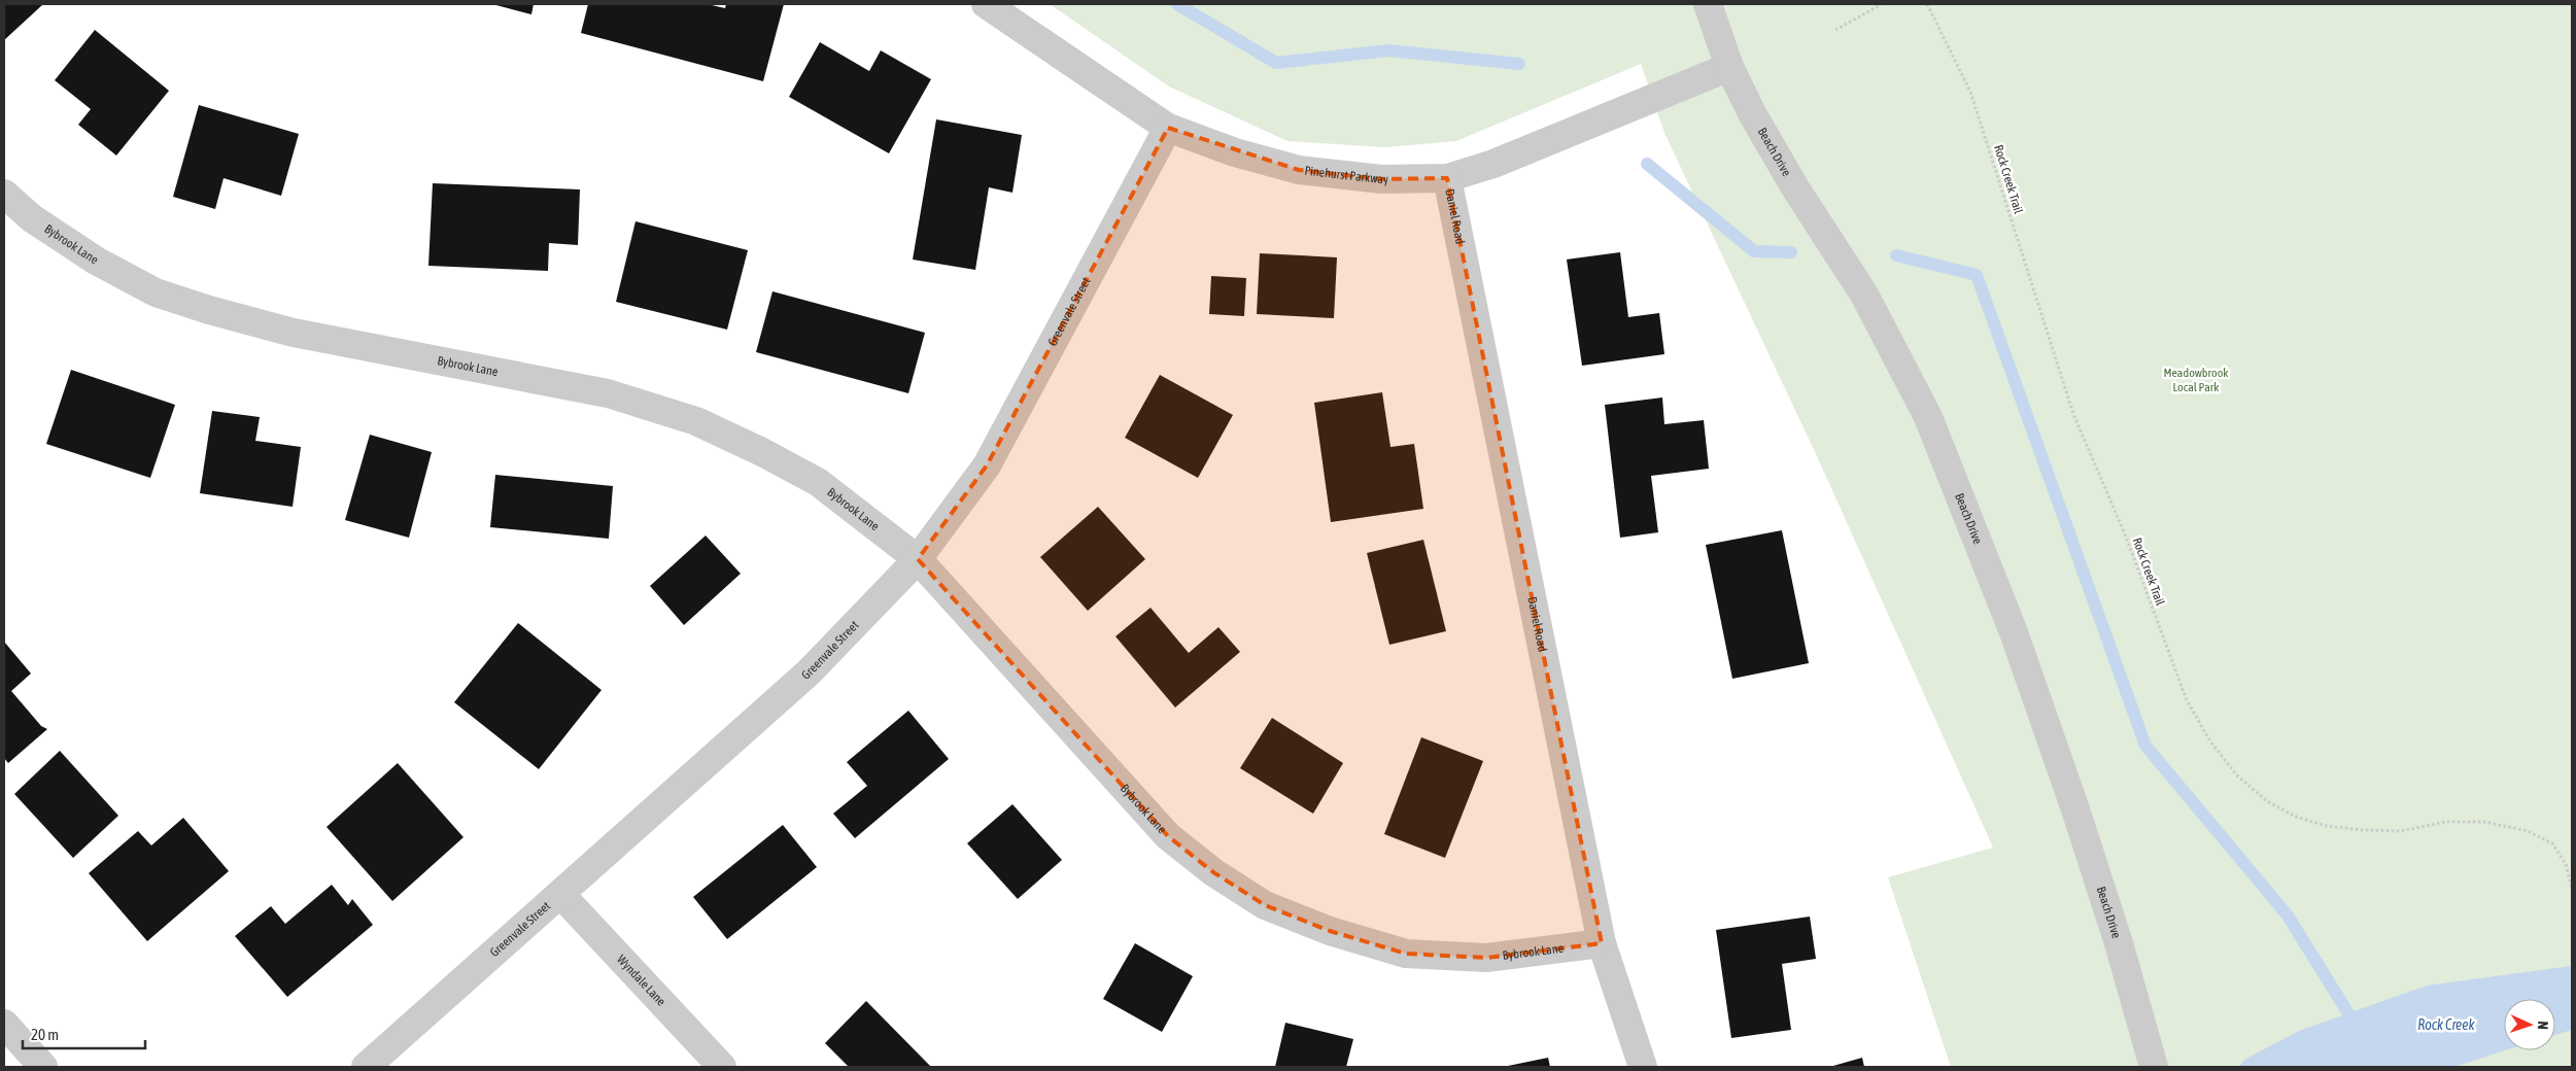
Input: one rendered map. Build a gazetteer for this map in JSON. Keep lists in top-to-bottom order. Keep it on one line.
{"streets":{"street":["Beach Drive","Pinehurst Parkway","Daniel Road","Bybrook Lane","Greenvale Street","Wyndale Lane"],"path":["Rock Creek Trail"]},"crossings":[["Beach Drive","Pinehurst Parkway"],["Pinehurst Parkway","Daniel Road"],["Pinehurst Parkway","Greenvale Street"],["Daniel Road","Bybrook Lane"],["Bybrook Lane","Greenvale Street"],["Greenvale Street","Wyndale Lane"]],"water":["Rock Creek"],"parks":["Meadowbrook Local Park"],"scale_bar":"20 m","north":"right"}
